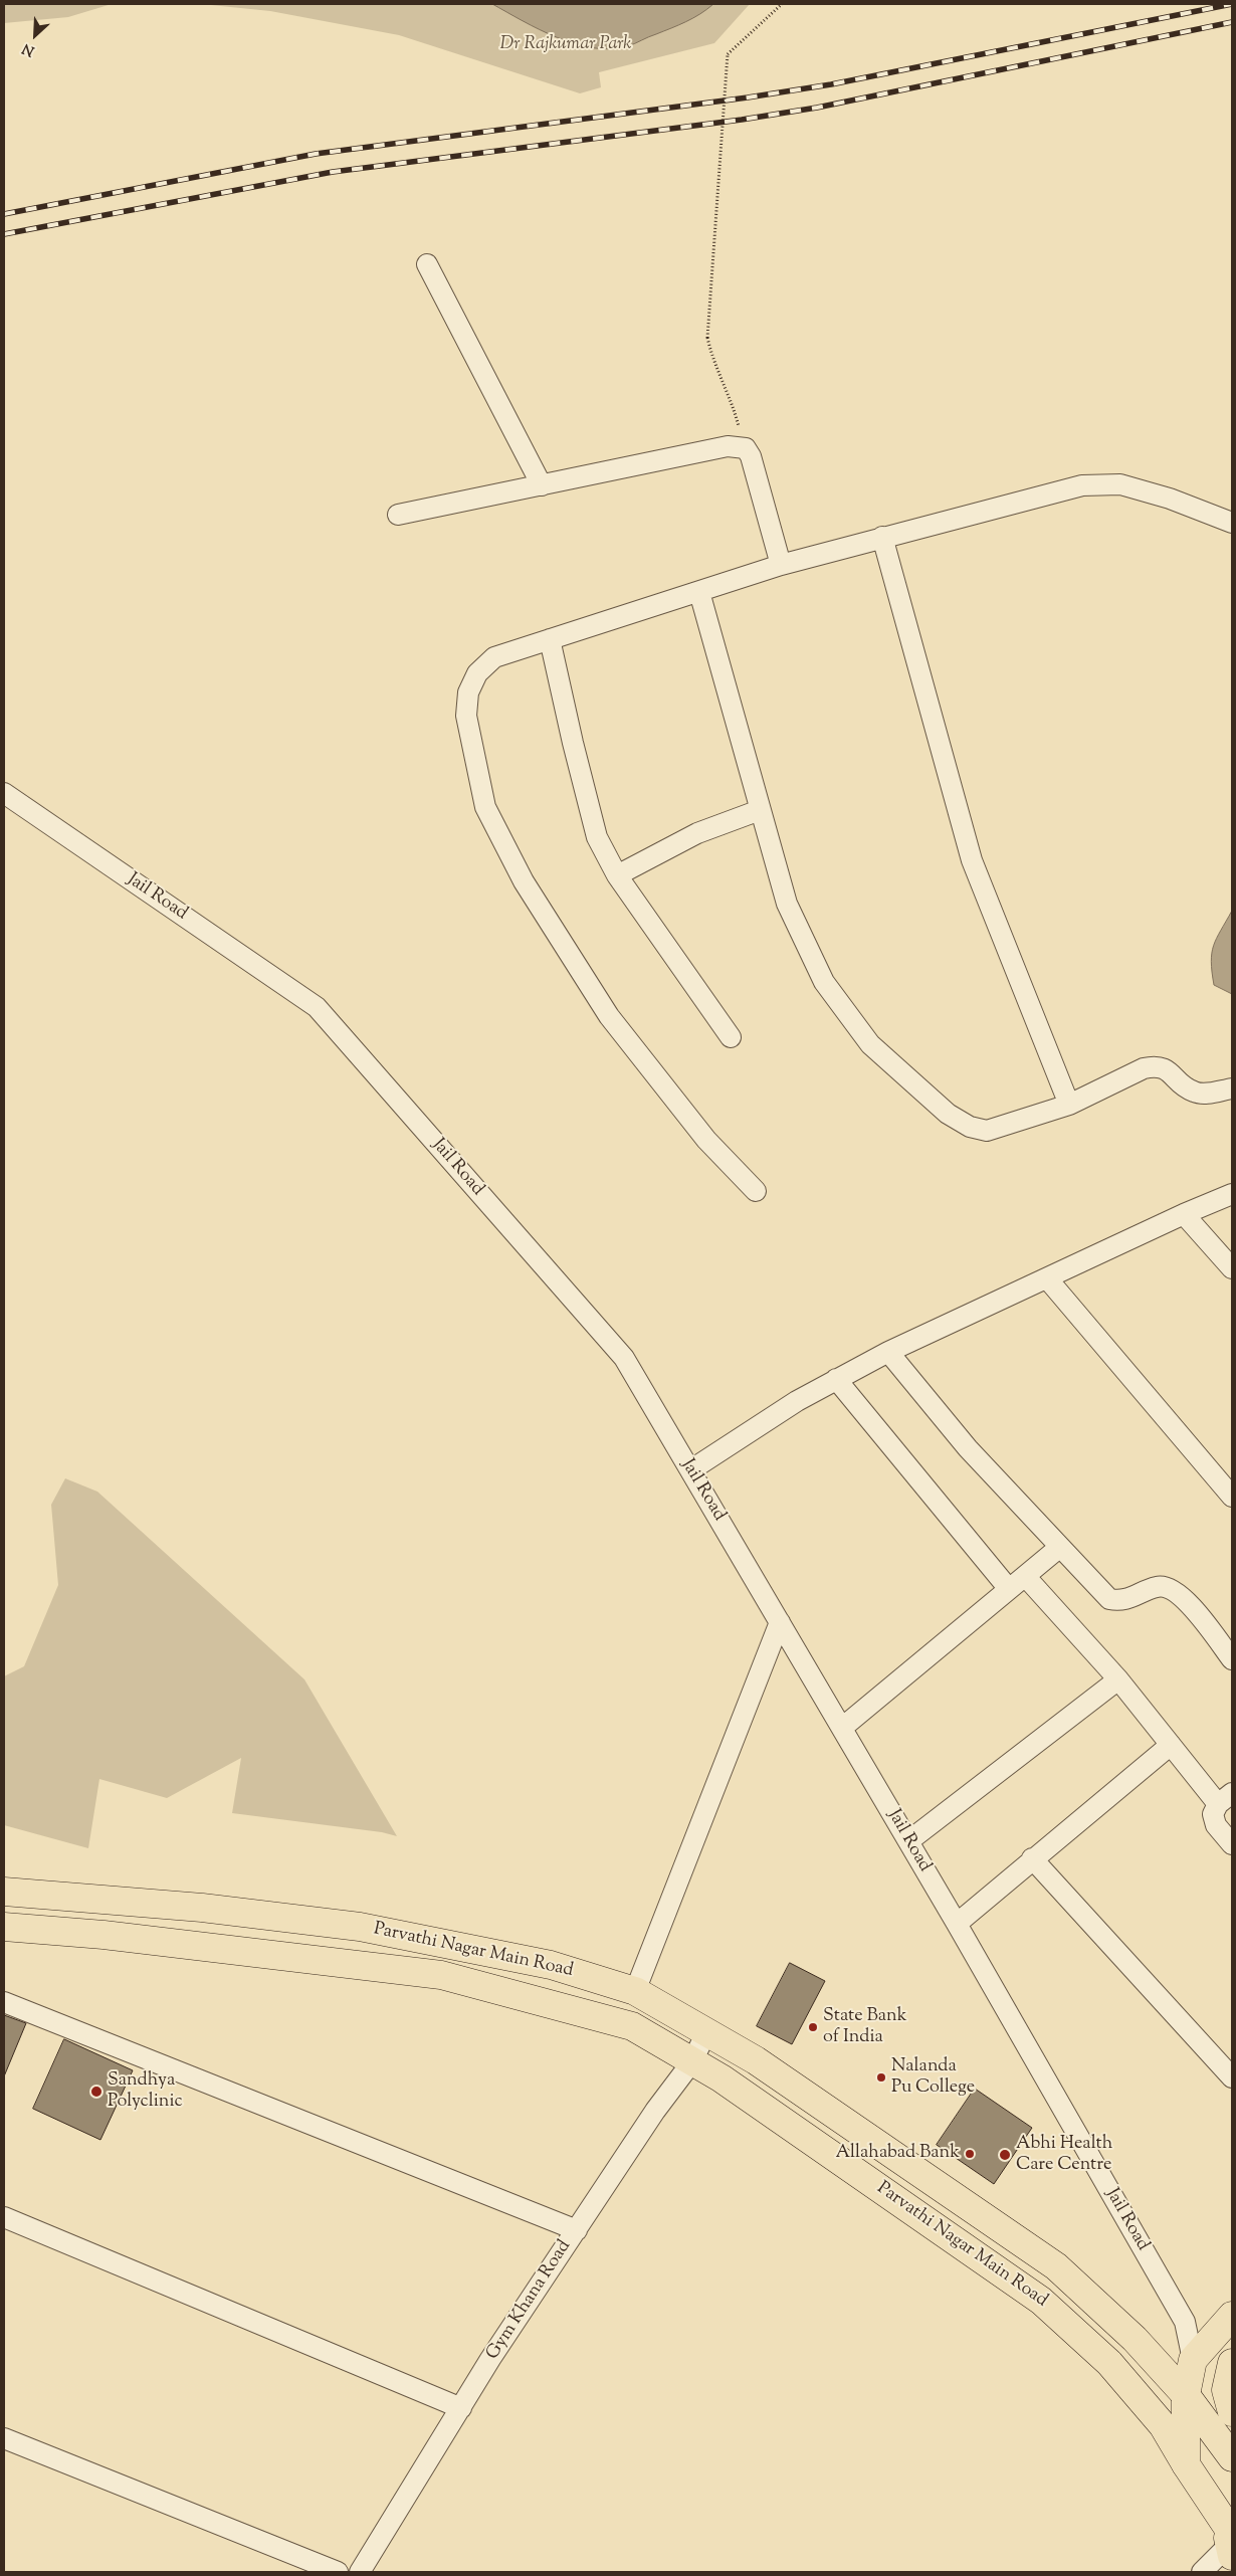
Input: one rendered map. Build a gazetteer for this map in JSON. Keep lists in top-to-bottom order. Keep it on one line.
{"streets":{"main road":["Parvathi Nagar Main Road"],"street":["Jail Road","Gym Khana Road"]},"crossings":[["Parvathi Nagar Main Road","Gym Khana Road"]],"parks":["Dr Rajkumar Park"],"places":["State Bank of India","Nalanda Pu College","Sandhya Polyclinic","Allahabad Bank","Abhi Health Care Centre"],"north":"bottom left"}
